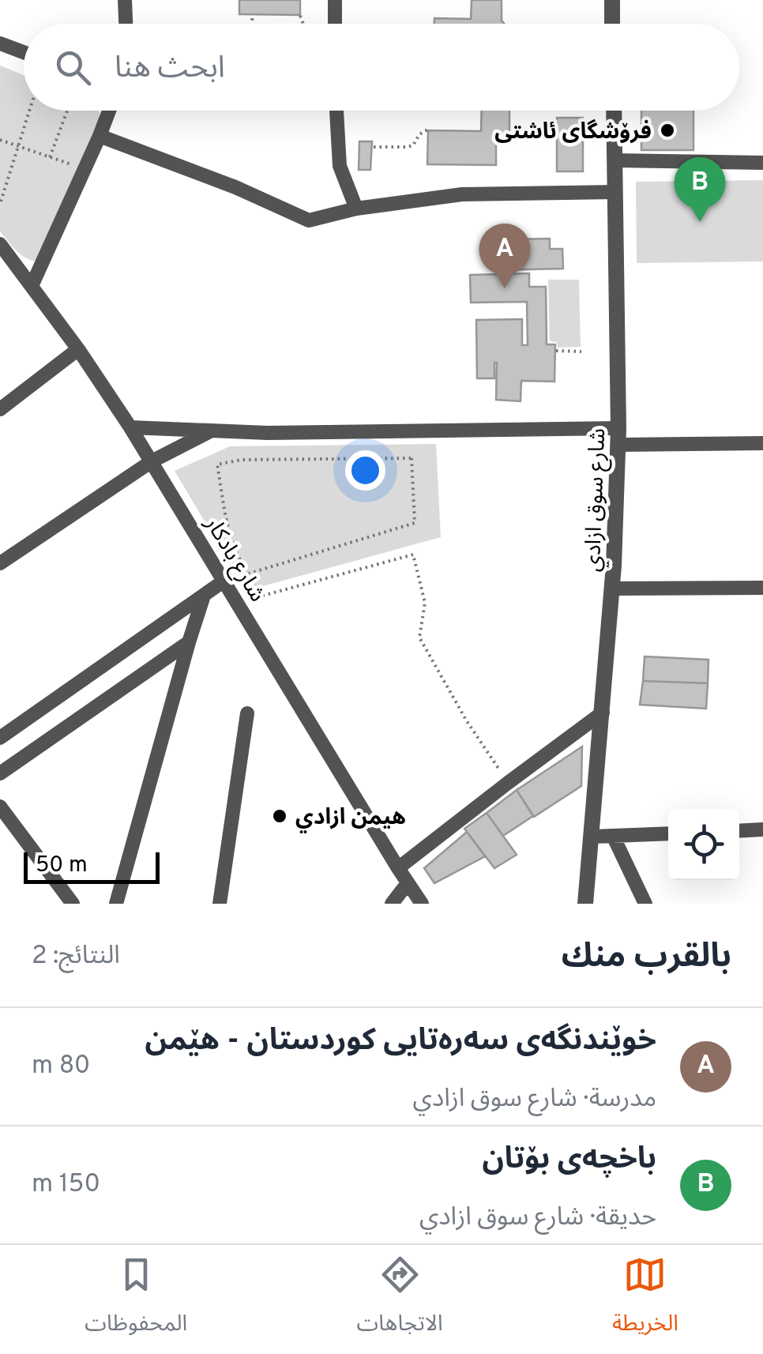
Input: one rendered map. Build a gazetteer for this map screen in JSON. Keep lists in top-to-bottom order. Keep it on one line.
{"streets":{"street":["شارع سوق ازادي","شارع بادكار"]},"places":["فرۆشگای ئاشتی","هيمن ازادي"],"scale_bar":"50 m","page":{"search":"ابحث هنا","pins":["B","A"],"scale":"50 m","heading":["بالقرب منك","النتائج: 2"],"list":[{"mark":"A","name":"خوێندنگەی سەرەتایی کوردستان - هێمن","note":"مدرسة · شارع سوق ازادي","value":"80 m"},{"mark":"B","name":"باخچەی بۆتان","note":"حديقة · شارع سوق ازادي","value":"150 m"}],"nav":["الخريطة","الاتجاهات","المحفوظات"]}}
